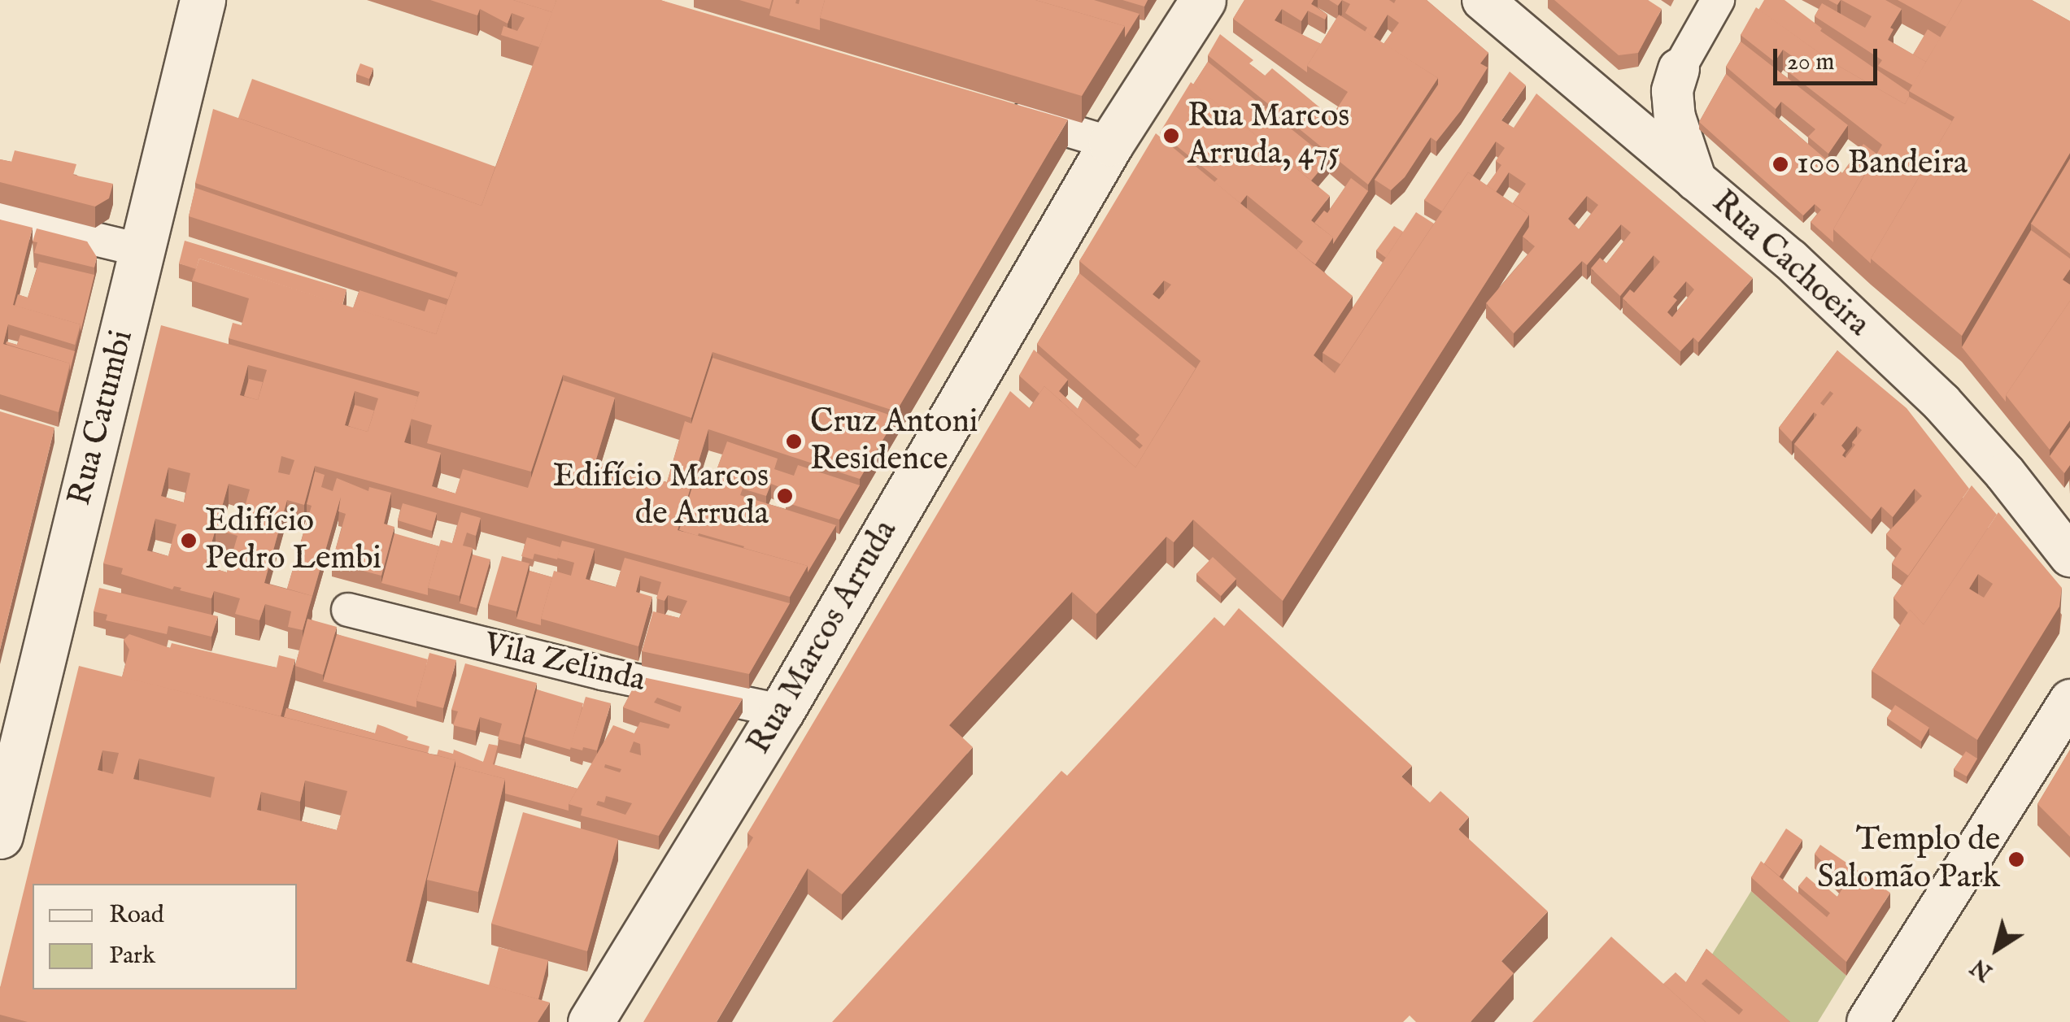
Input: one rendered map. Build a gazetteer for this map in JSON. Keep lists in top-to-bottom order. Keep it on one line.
{"streets":{"main road":["Rua Catumbi","Rua Marcos Arruda"],"street":["Rua Cachoeira","Vila Zelinda"]},"crossings":[["Rua Marcos Arruda","Vila Zelinda"]],"places":["Rua Marcos Arruda, 475","100 Bandeira","Cruz Antoni Residence","Edifício Marcos de Arruda","Edifício Pedro Lembi","Templo de Salomão Park"],"legend":["Road","Park"],"scale_bar":"20 m","north":"bottom left"}
